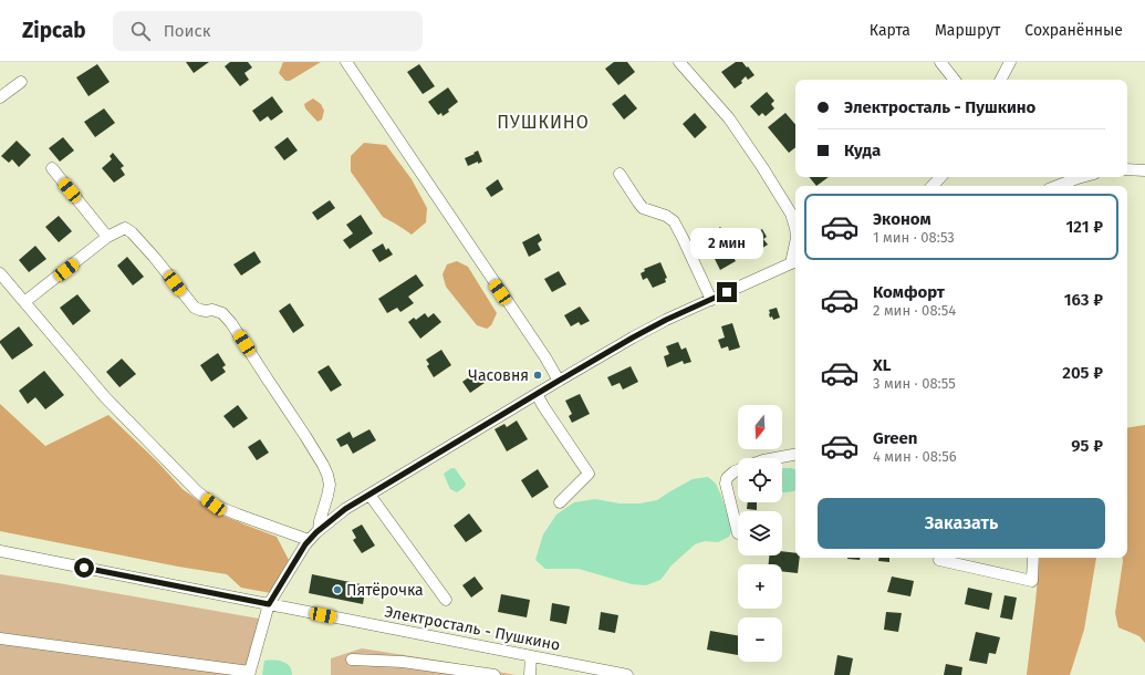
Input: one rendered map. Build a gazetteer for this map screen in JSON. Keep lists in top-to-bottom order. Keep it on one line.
{"streets":{"street":["Электросталь - Пушкино"]},"districts":["ПУШКИНО"],"places":["Часовня","Пятёрочка"],"north":"bottom","page":{"header":"Zipcab","search":"Поиск","nav":["Карта","Маршрут","Сохранённые"],"banner":["Электросталь - Пушкино","Куда"],"list":[{"name":"Эконом","note":"1 мин · 08:53","value":"121 ₽"},{"name":"Комфорт","note":"2 мин · 08:54","value":"163 ₽"},{"name":"XL","note":"3 мин · 08:55","value":"205 ₽"},{"name":"Green","note":"4 мин · 08:56","value":"95 ₽"}],"bubble":"2 мин","map_buttons":["+","−"],"buttons":"Заказать"}}
